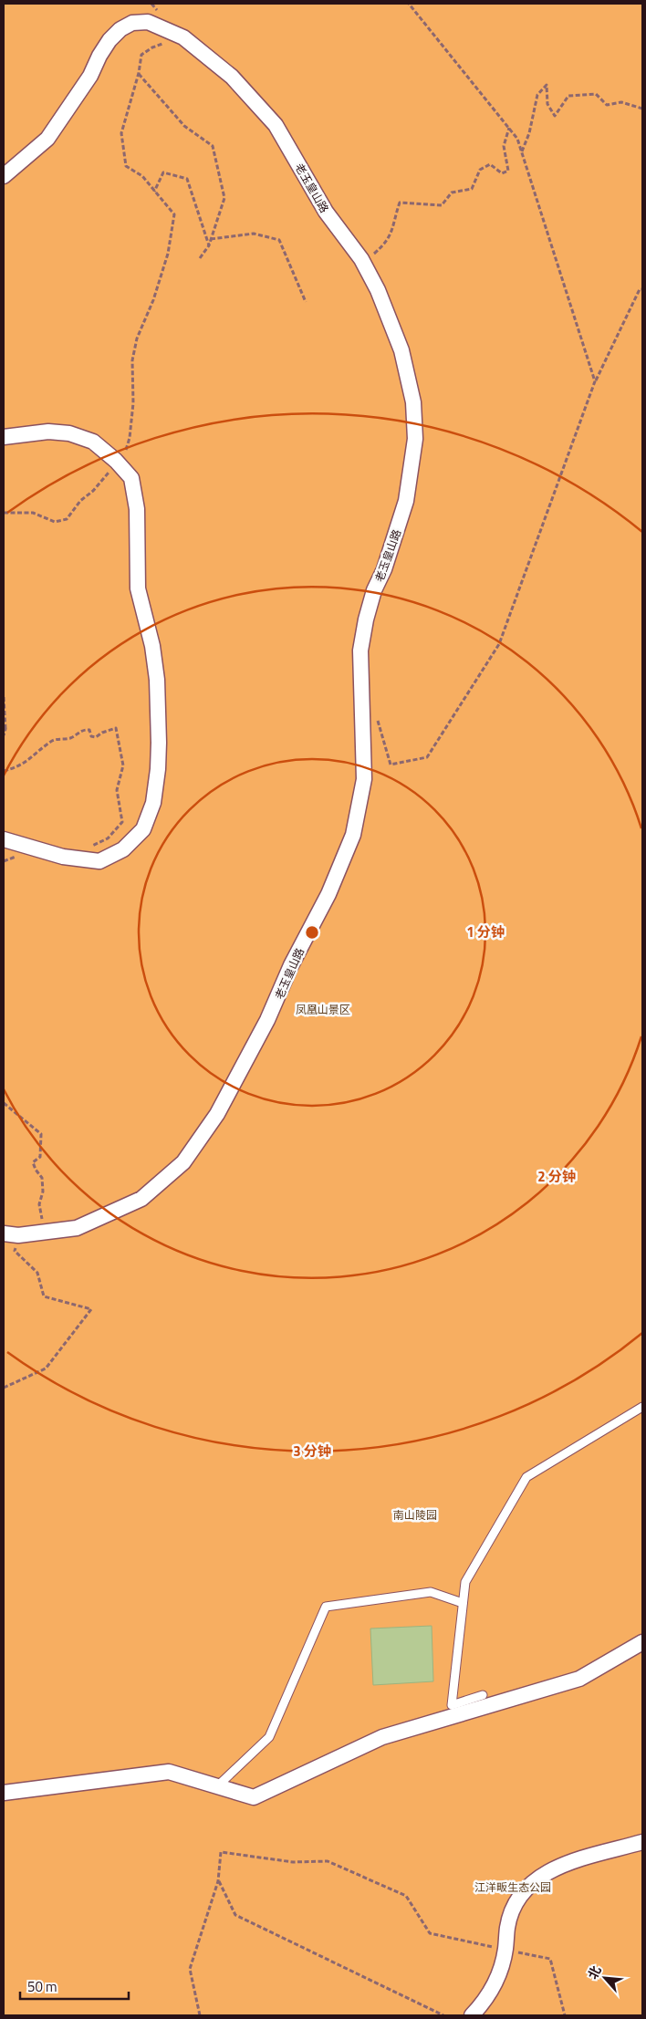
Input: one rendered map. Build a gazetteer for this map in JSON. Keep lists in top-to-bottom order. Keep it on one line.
{"streets":{"street":["老玉皇山路"]},"parks":["凤凰山景区","南山陵园","江洋畈生态公园"],"scale_bar":"50 m","north":"top left","rings":["1 分钟","2 分钟","3 分钟"]}
